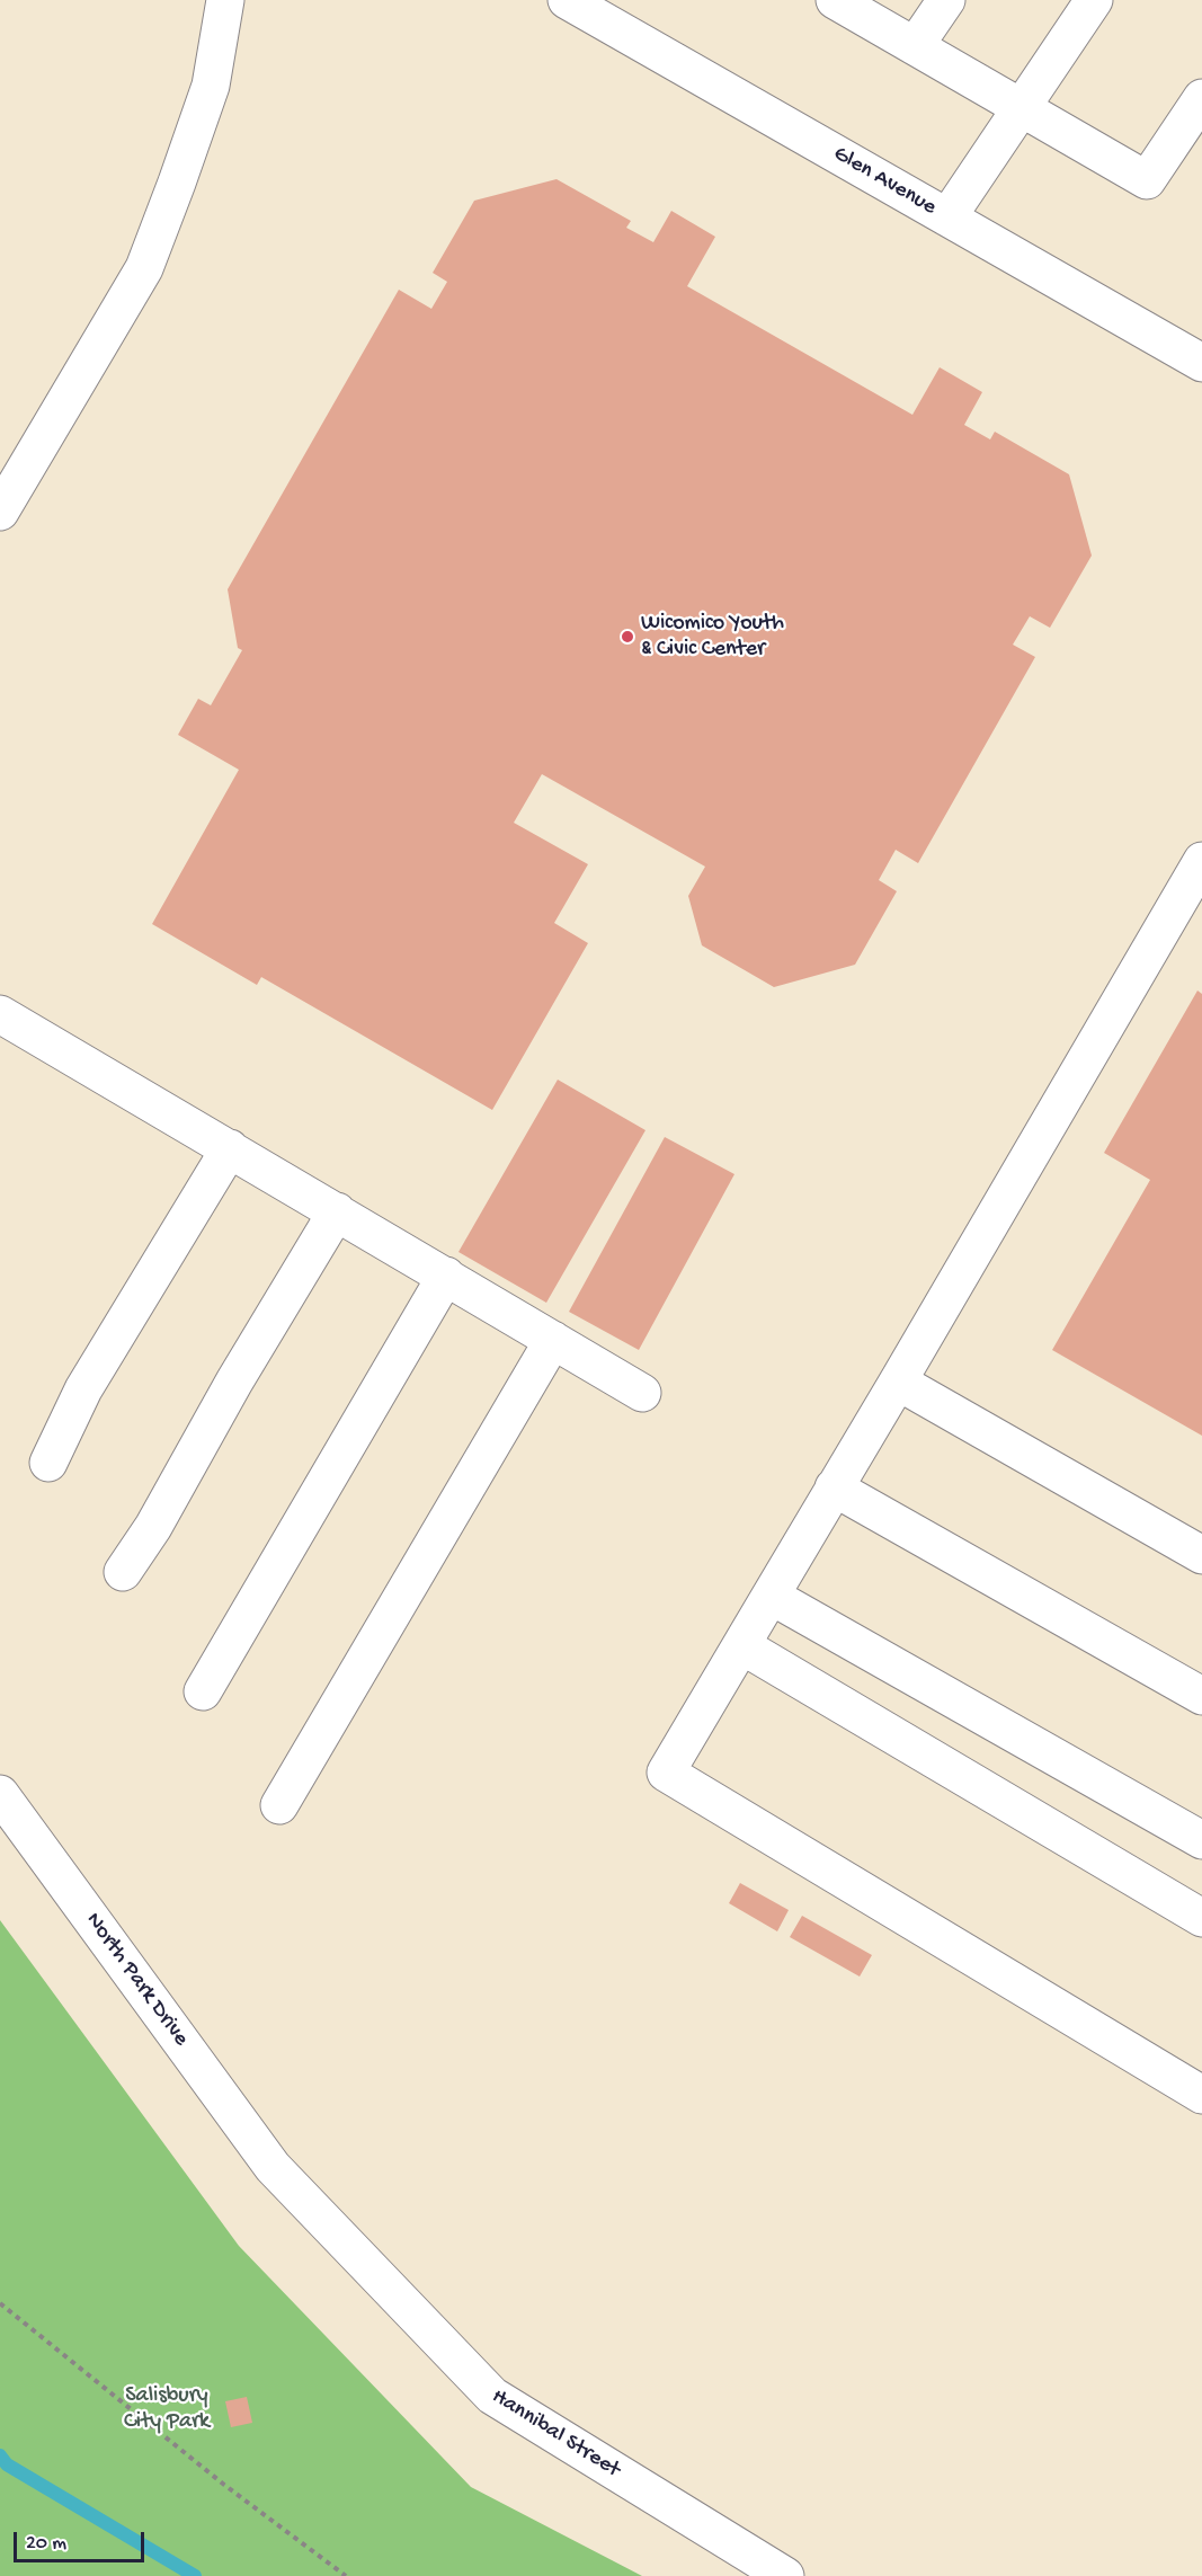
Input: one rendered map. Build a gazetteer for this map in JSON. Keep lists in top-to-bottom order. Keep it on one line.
{"streets":{"street":["Glen Avenue","North Park Drive","Hannibal Street"]},"crossings":[["North Park Drive","Hannibal Street"]],"parks":["Salisbury City Park"],"places":["Wicomico Youth & Civic Center"],"scale_bar":"20 m"}
